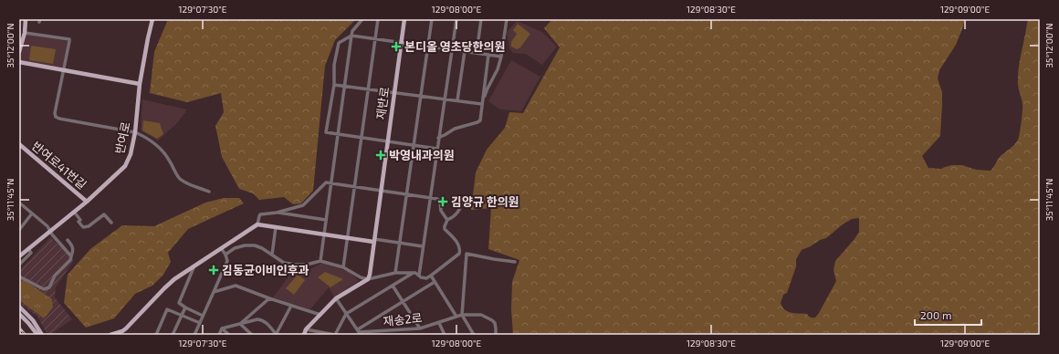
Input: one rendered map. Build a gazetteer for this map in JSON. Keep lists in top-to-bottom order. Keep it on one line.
{"streets":{"main road":["재반로","반여로","반여로41번길"],"street":["재송2로"]},"crossings":[["반여로","반여로41번길"]],"places":{"health":["본디올 영초당한의원","박영내과의원","김양규 한의원","김동균이비인후과"]},"scale_bar":"200 m","coordinates":["129°07'30\"E","129°08'00\"E","129°08'30\"E","129°09'00\"E","35°12'00\"N","35°11'45\"N"]}
